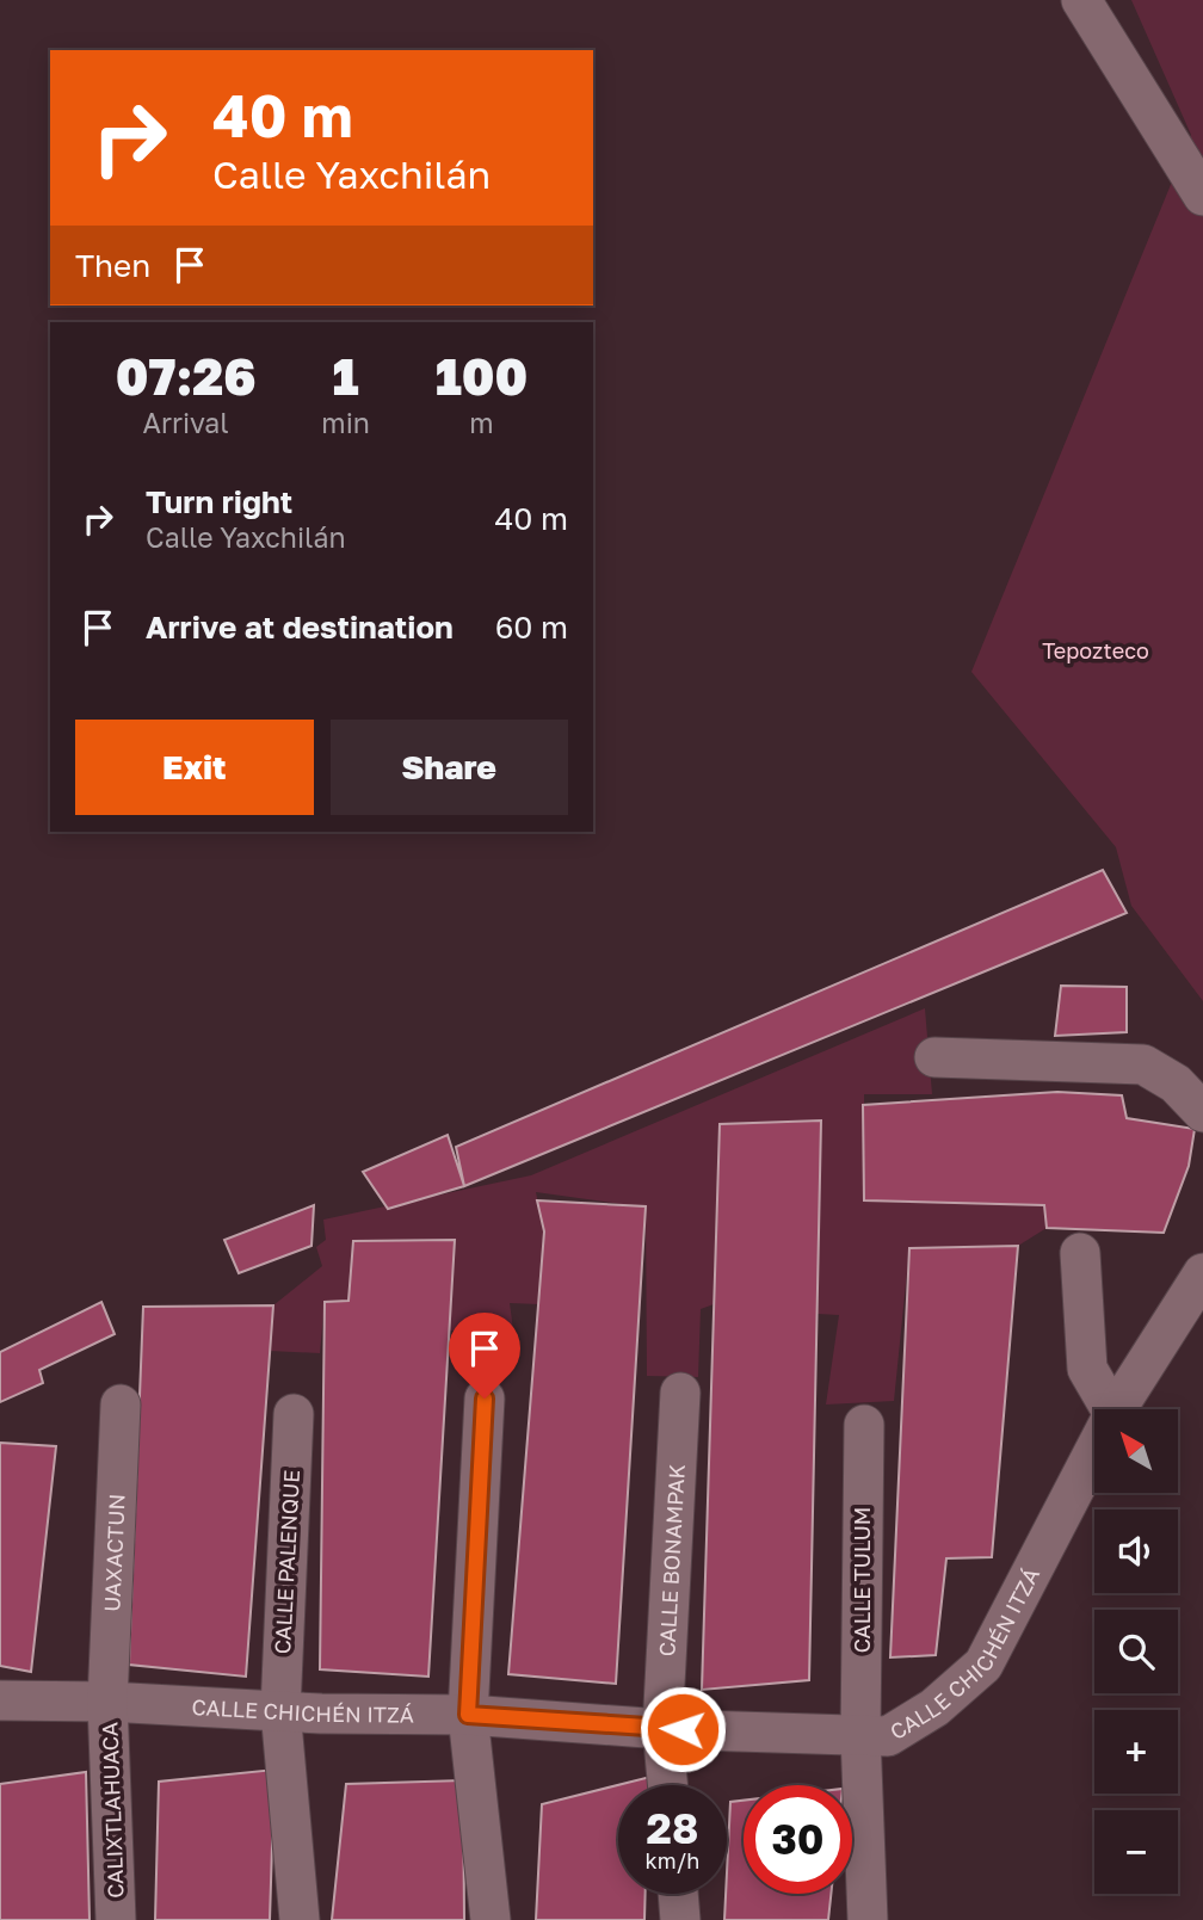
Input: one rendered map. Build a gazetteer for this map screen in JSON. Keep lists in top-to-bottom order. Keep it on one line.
{"streets":{"street":["UAXACTUN","CALLE BONAMPAK","CALLE PALENQUE","CALLE TULUM","CALLE CHICHÉN ITZÁ","CALIXTLAHUACA"]},"crossings":[["UAXACTUN","CALLE CHICHÉN ITZÁ"],["UAXACTUN","CALIXTLAHUACA"],["CALLE BONAMPAK","CALLE CHICHÉN ITZÁ"],["CALLE PALENQUE","CALLE CHICHÉN ITZÁ"],["CALLE TULUM","CALLE CHICHÉN ITZÁ"],["CALLE CHICHÉN ITZÁ","CALIXTLAHUACA"]],"parks":["Tepozteco"],"north":"top left","page":{"turn":["40 m","Calle Yaxchilán"],"then":"Then","eta":["07:26","Arrival","1","min","100","m"],"list":[{"name":"Turn right","note":"Calle Yaxchilán","value":"40 m"},{"name":"Arrive at destination","value":"60 m"}],"buttons":["Exit","Share"],"map_buttons":["+","−"],"speed":"28 km/h","limit":"30"}}
